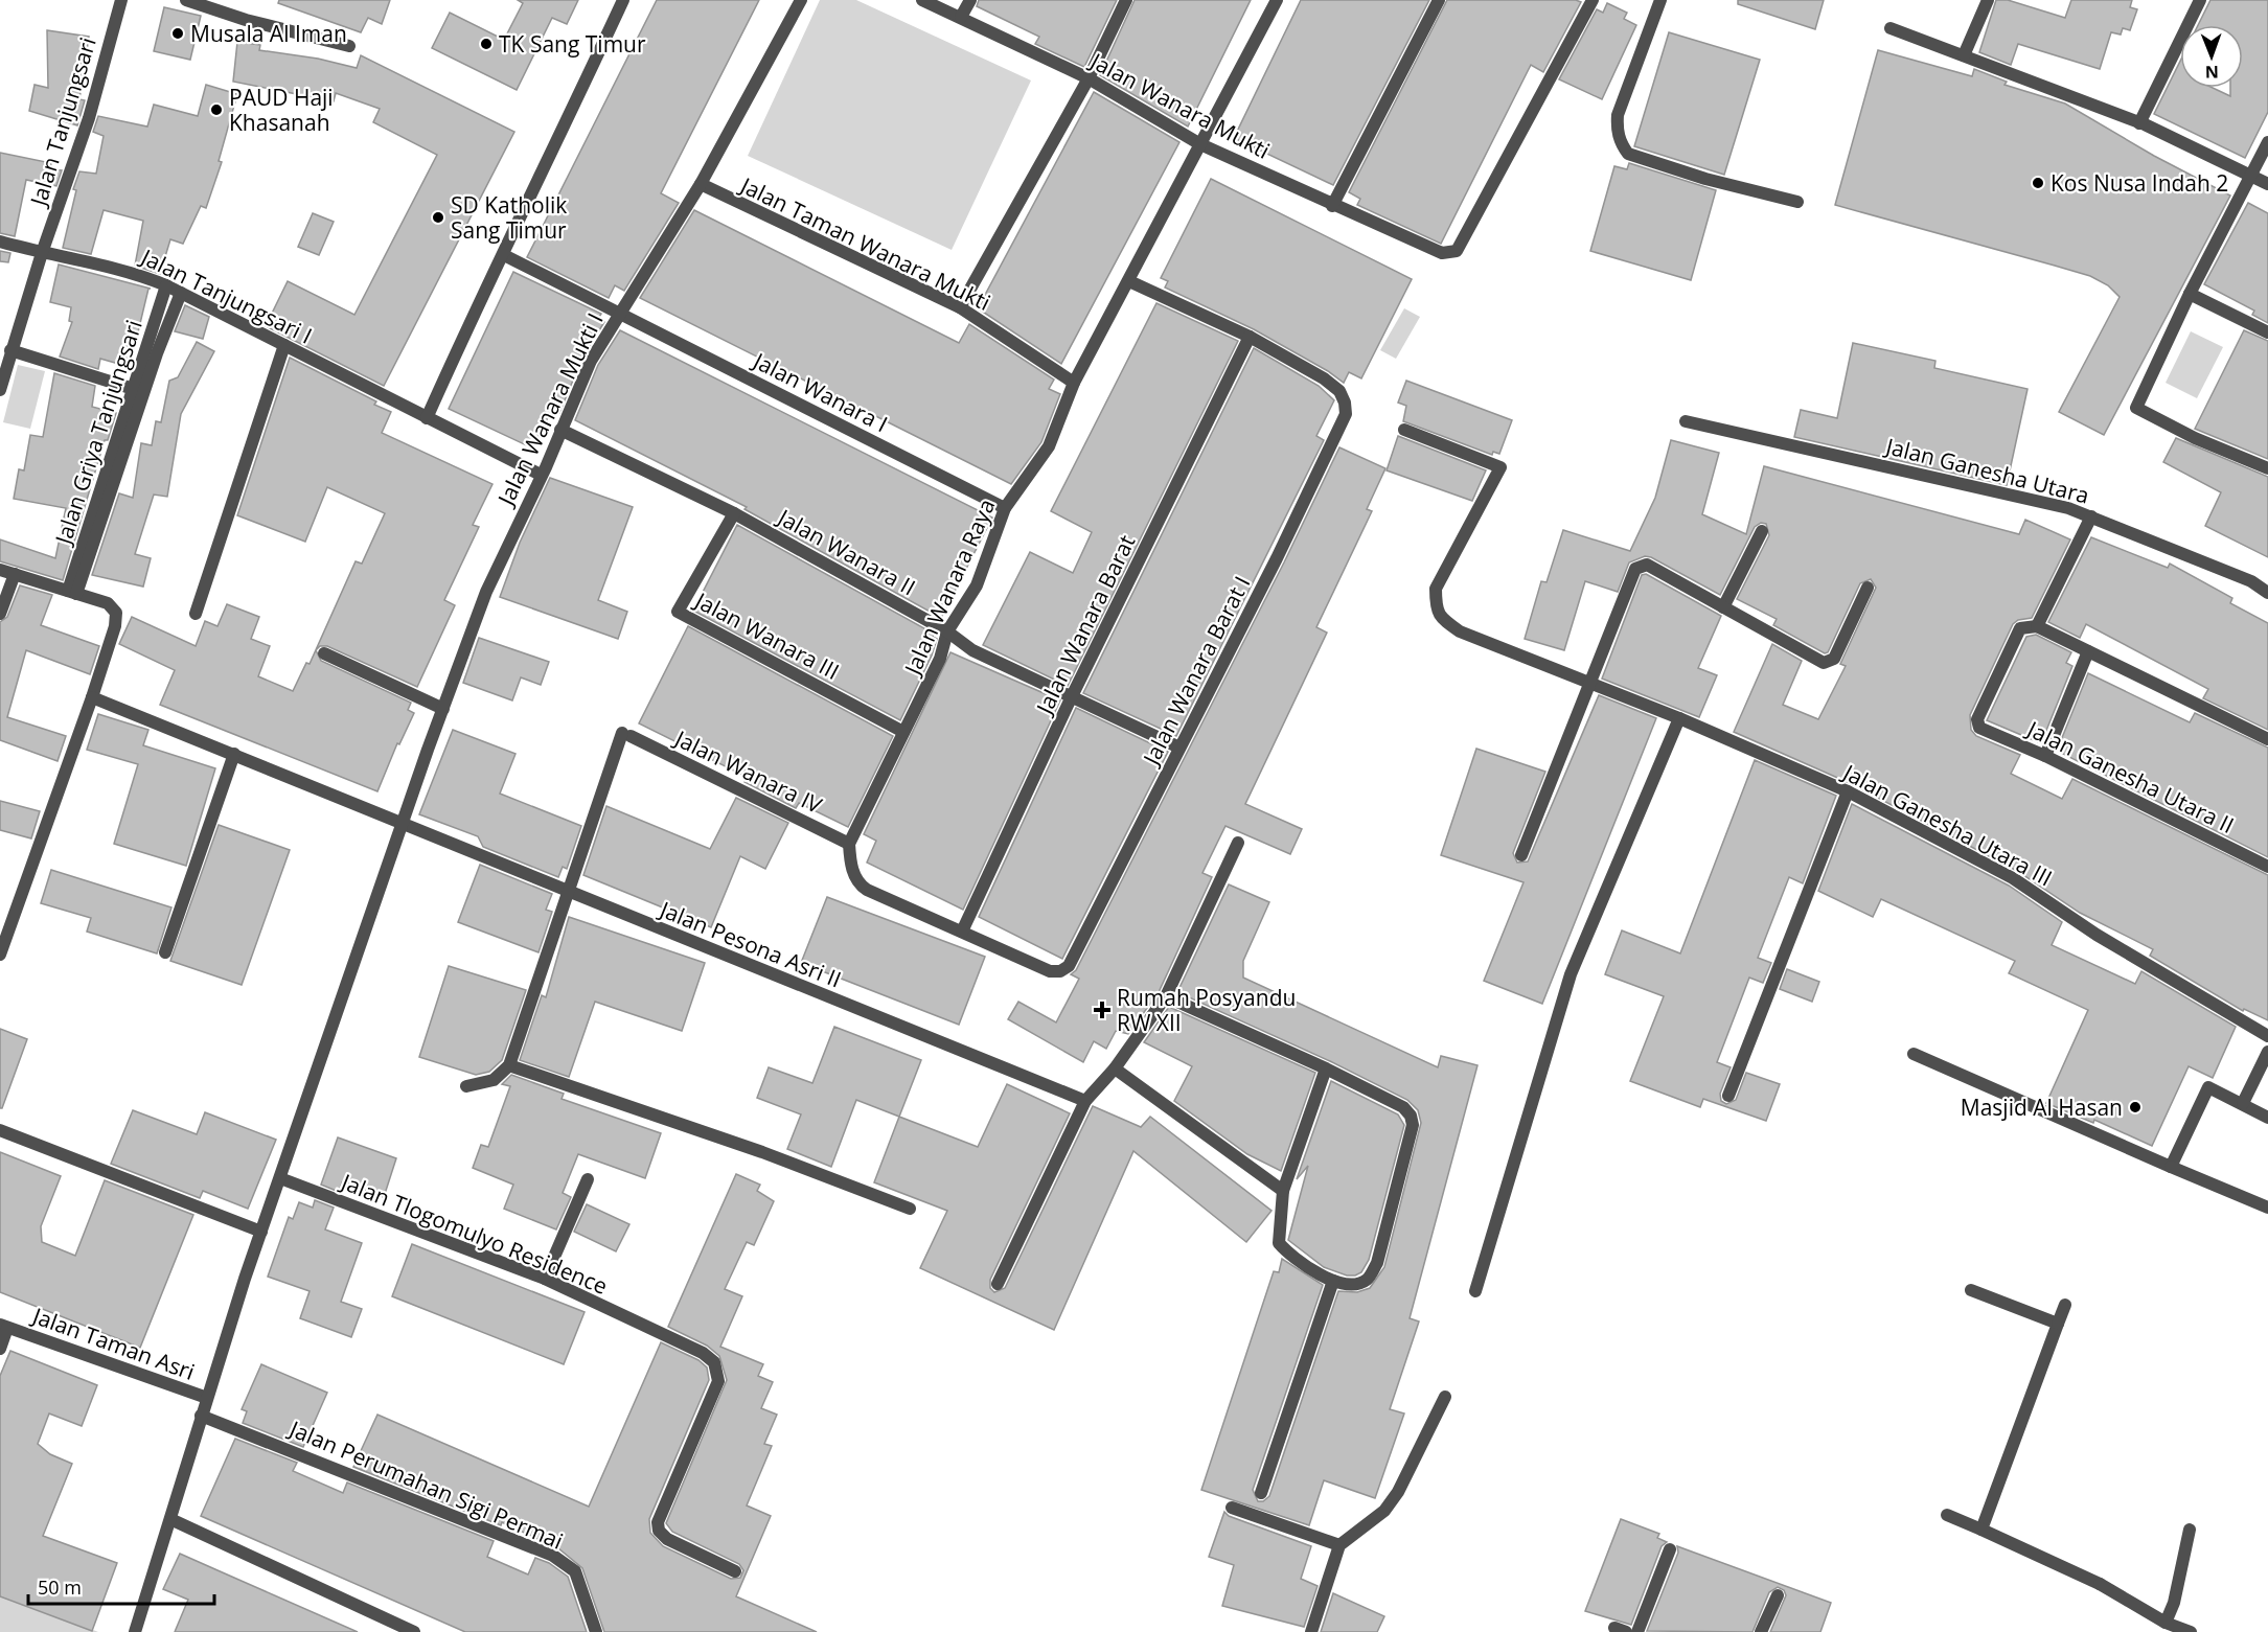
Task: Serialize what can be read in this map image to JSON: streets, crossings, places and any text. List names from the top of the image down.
{
  "streets": {
    "street": [
      "Jalan Wanara Mukti",
      "Jalan Tanjungsari",
      "Jalan Taman Wanara Mukti",
      "Jalan Tanjungsari I",
      "Jalan Wanara I",
      "Jalan Wanara Mukti I",
      "Jalan Griya Tanjungsari",
      "Jalan Ganesha Utara",
      "Jalan Wanara II",
      "Jalan Wanara Raya",
      "Jalan Wanara Barat",
      "Jalan Wanara III",
      "Jalan Wanara Barat I",
      "Jalan Wanara IV",
      "Jalan Ganesha Utara II",
      "Jalan Ganesha Utara III",
      "Jalan Pesona Asri II",
      "Jalan Tlogomulyo Residence",
      "Jalan Taman Asri",
      "Jalan Perumahan Sigi Permai"
    ]
  },
  "crossings": [
    ["Jalan Wanara Mukti", "Jalan Wanara Raya"],
    ["Jalan Tanjungsari", "Jalan Tanjungsari I"],
    ["Jalan Taman Wanara Mukti", "Jalan Wanara Mukti I"],
    ["Jalan Taman Wanara Mukti", "Jalan Wanara Raya"],
    ["Jalan Tanjungsari I", "Jalan Wanara Mukti I"],
    ["Jalan Tanjungsari I", "Jalan Griya Tanjungsari"],
    ["Jalan Wanara I", "Jalan Wanara Mukti I"],
    ["Jalan Wanara I", "Jalan Wanara Raya"],
    ["Jalan Wanara Mukti I", "Jalan Wanara II"],
    ["Jalan Wanara Mukti I", "Jalan Pesona Asri II"],
    ["Jalan Wanara Mukti I", "Jalan Tlogomulyo Residence"],
    ["Jalan Wanara Mukti I", "Jalan Taman Asri"],
    ["Jalan Wanara Mukti I", "Jalan Perumahan Sigi Permai"],
    ["Jalan Wanara II", "Jalan Wanara Raya"],
    ["Jalan Wanara II", "Jalan Wanara Barat"],
    ["Jalan Wanara II", "Jalan Wanara III"],
    ["Jalan Wanara II", "Jalan Wanara Barat I"],
    ["Jalan Wanara Raya", "Jalan Wanara III"],
    ["Jalan Wanara Raya", "Jalan Wanara IV"],
    ["Jalan Wanara Barat", "Jalan Wanara Barat I"],
    ["Jalan Wanara IV", "Jalan Pesona Asri II"]
  ],
  "places": {
    "other": [
      "Musala Al Iman",
      "TK Sang Timur",
      "PAUD Haji Khasanah",
      "Kos Nusa Indah 2",
      "SD Katholik Sang Timur",
      "Masjid Al Hasan"
    ],
    "health": ["Rumah Posyandu RW XII"]
  },
  "scale_bar": "50 m",
  "north": "bottom"
}
